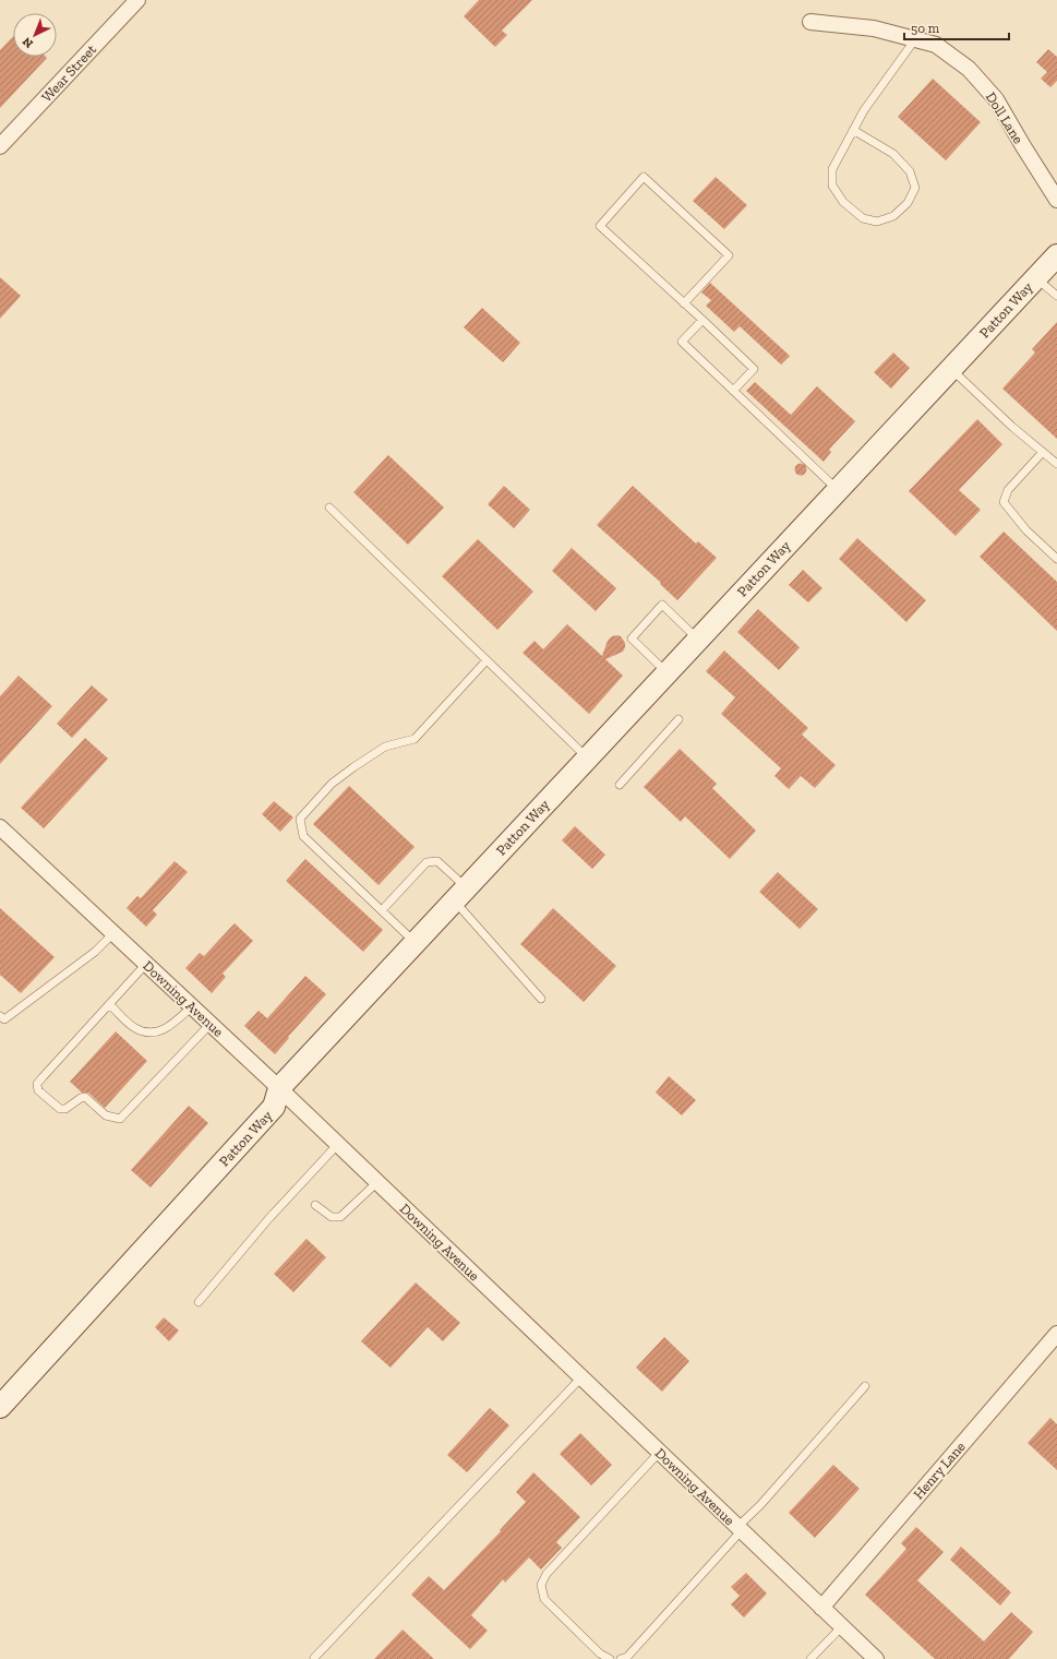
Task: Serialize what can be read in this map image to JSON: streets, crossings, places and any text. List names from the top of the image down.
{
  "streets": {
    "street": [
      "Wear Street",
      "Doll Lane",
      "Patton Way",
      "Downing Avenue",
      "Henry Lane"
    ]
  },
  "crossings": [
    ["Patton Way", "Downing Avenue"],
    ["Downing Avenue", "Henry Lane"]
  ],
  "scale_bar": "50 m",
  "north": "bottom left"
}
